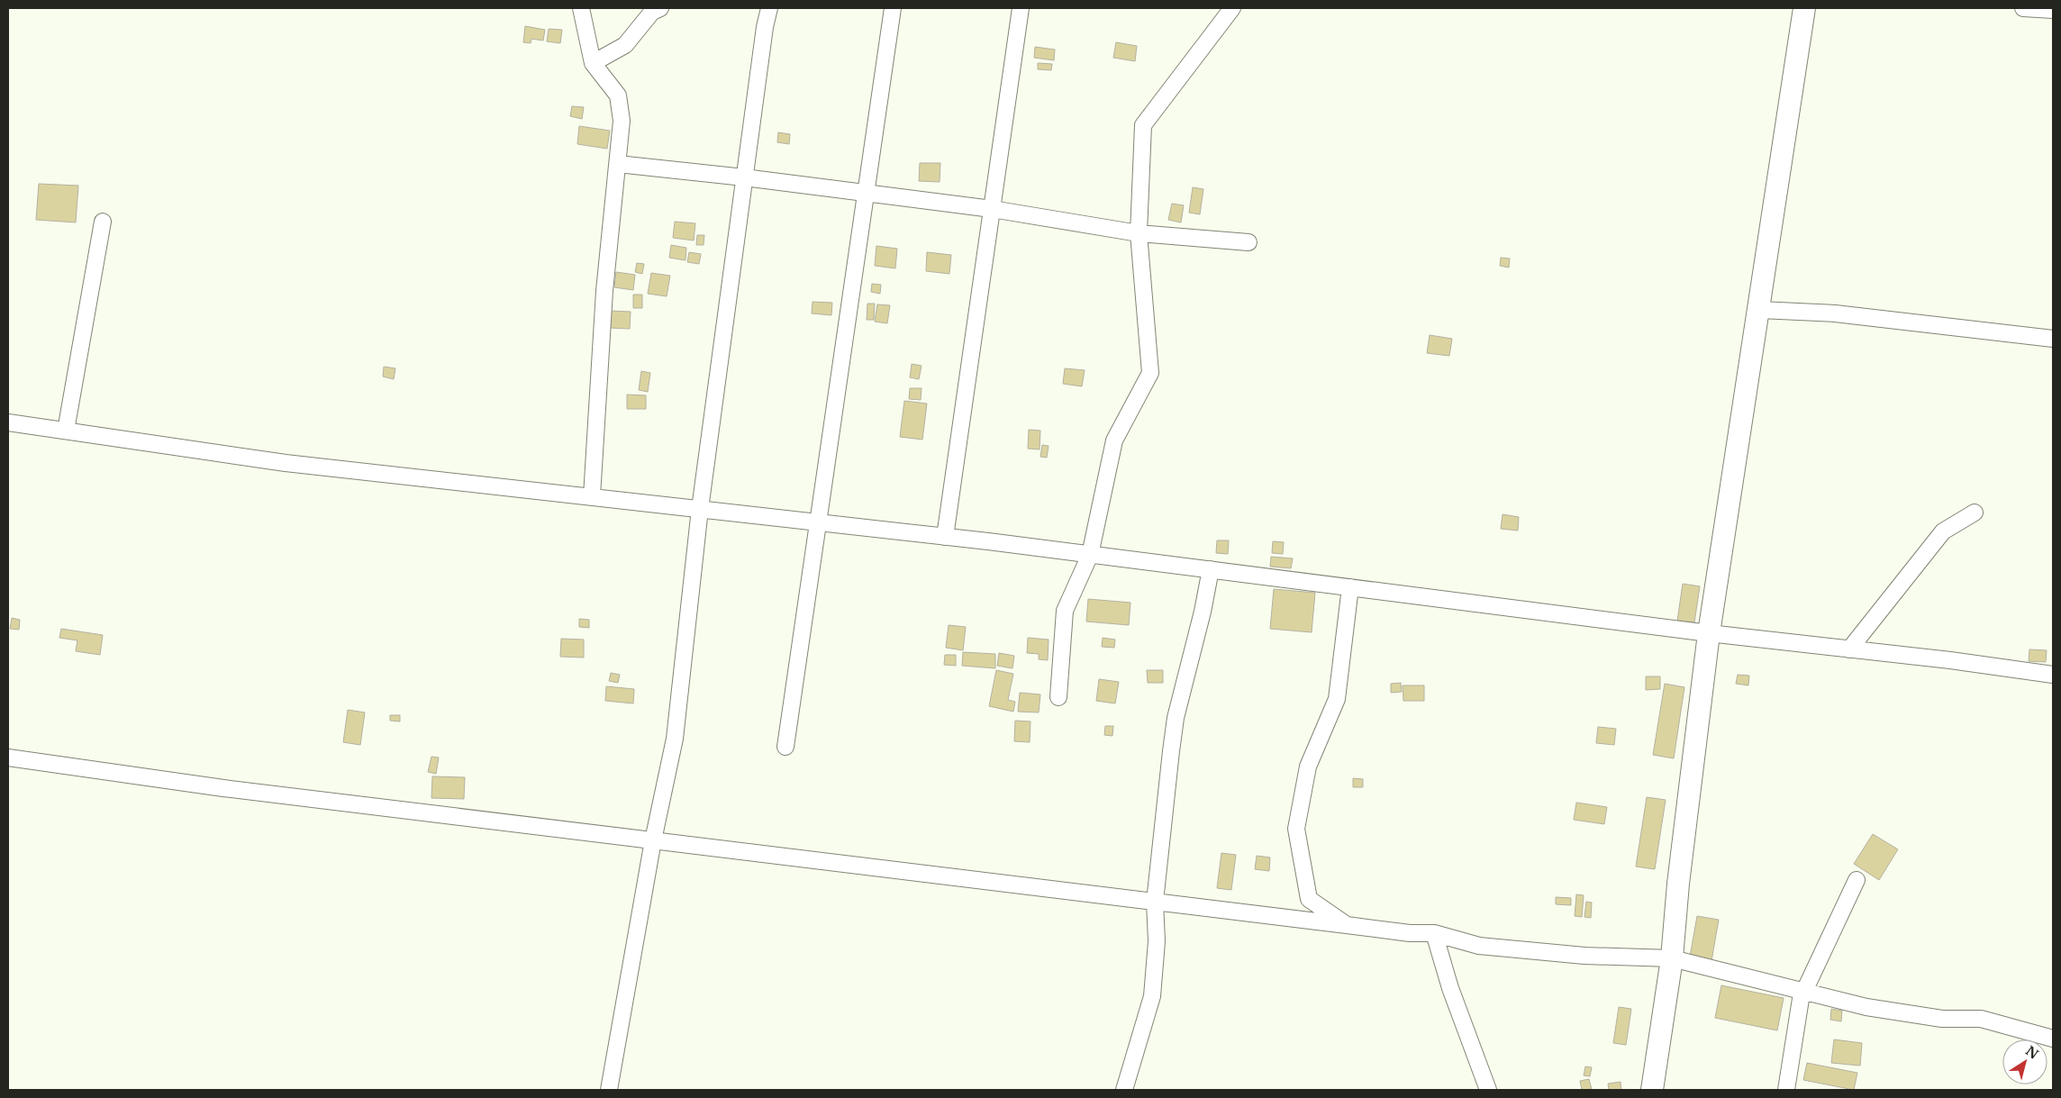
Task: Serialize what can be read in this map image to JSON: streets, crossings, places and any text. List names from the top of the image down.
{
  "north": "top right"
}
